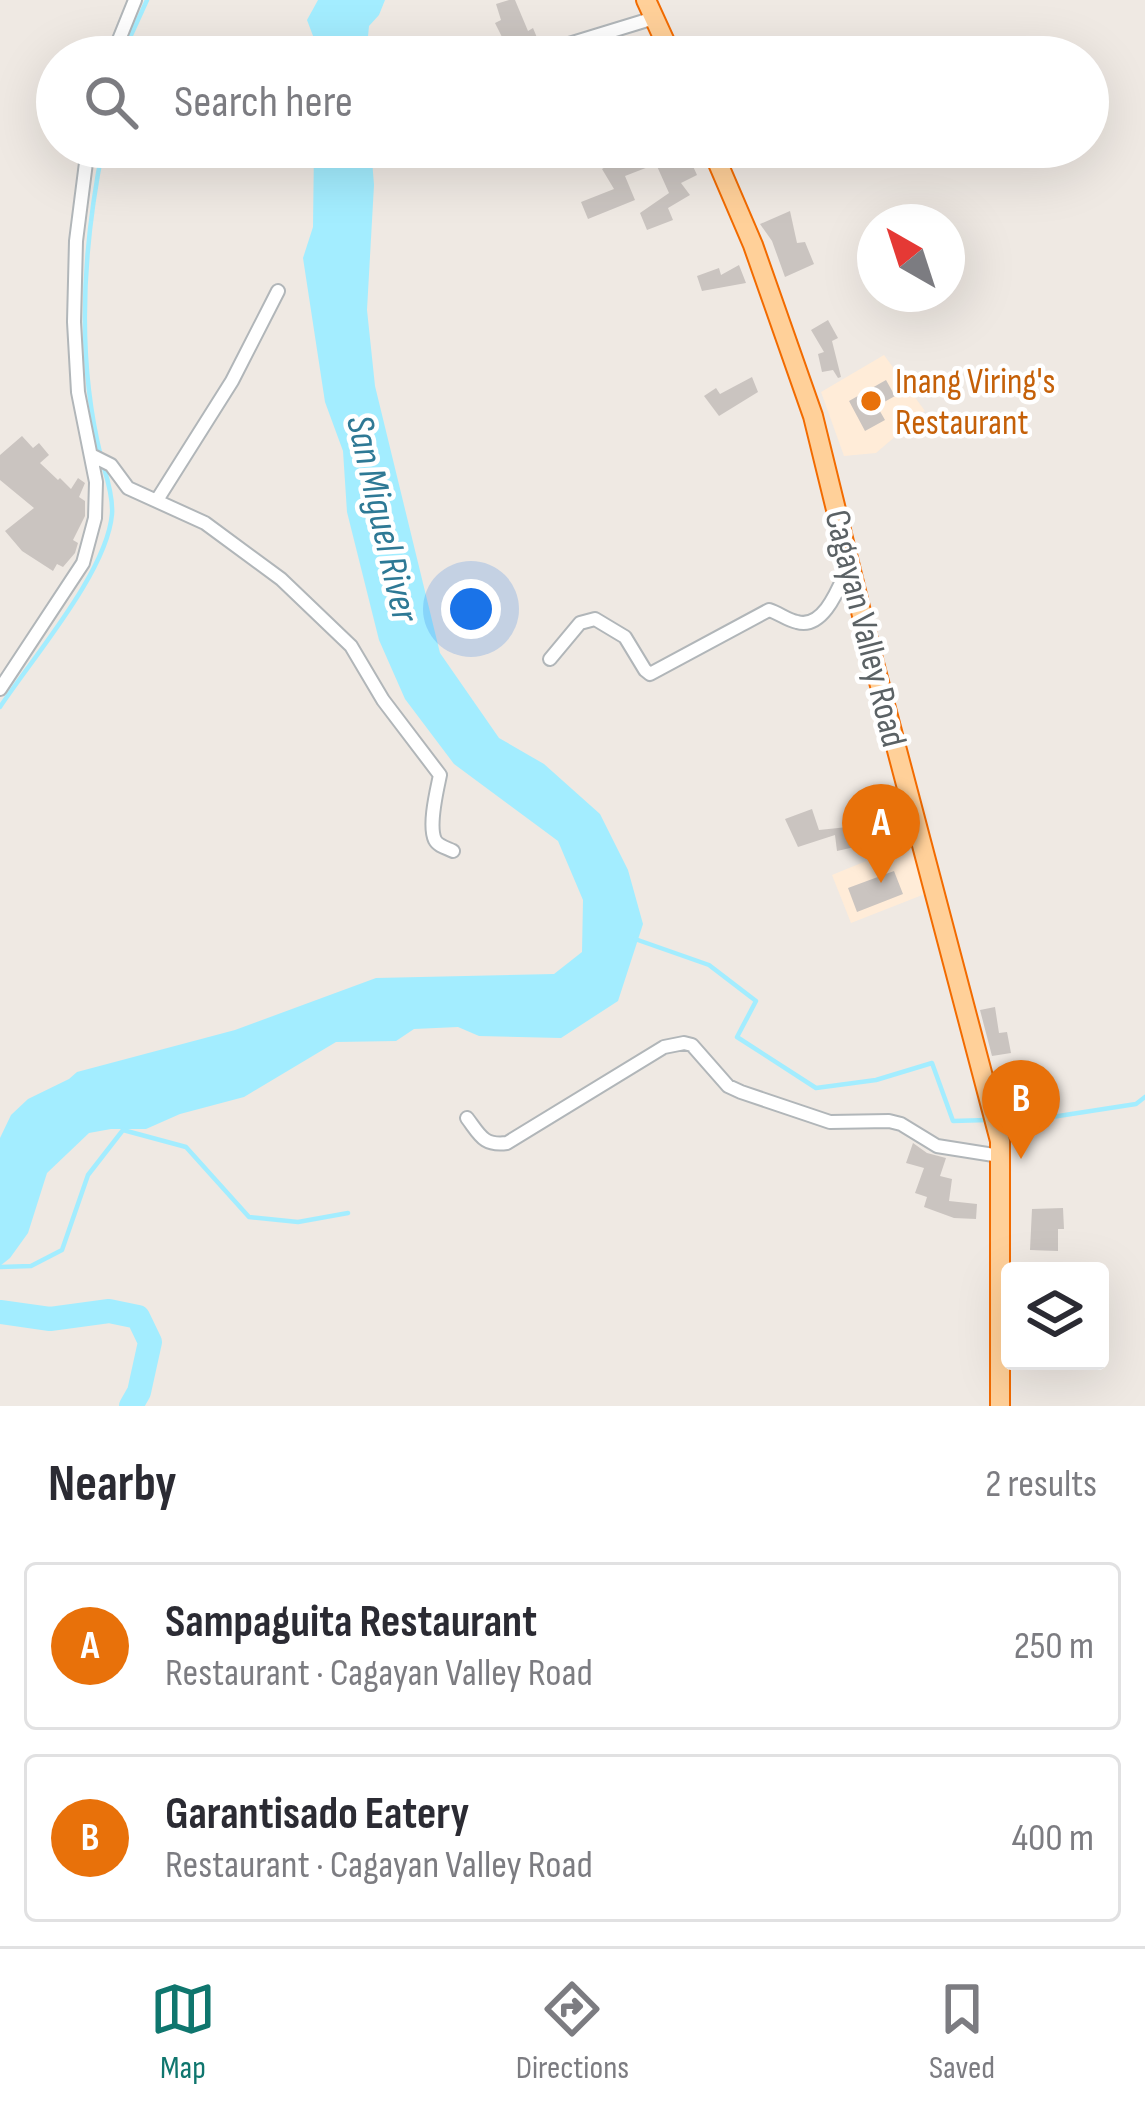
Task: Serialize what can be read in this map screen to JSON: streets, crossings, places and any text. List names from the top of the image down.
{
  "streets": {
    "highway": ["Cagayan Valley Road"]
  },
  "water": ["San Miguel River"],
  "places": ["Inang Viring's Restaurant"],
  "north": "top left",
  "page": {
    "search": "Search here",
    "pins": ["A", "B"],
    "heading": ["Nearby", "2 results"],
    "list": [
      {
        "mark": "A",
        "name": "Sampaguita Restaurant",
        "note": "Restaurant · Cagayan Valley Road",
        "value": "250 m"
      },
      {
        "mark": "B",
        "name": "Garantisado Eatery",
        "note": "Restaurant · Cagayan Valley Road",
        "value": "400 m"
      }
    ],
    "nav": ["Map", "Directions", "Saved"]
  }
}
